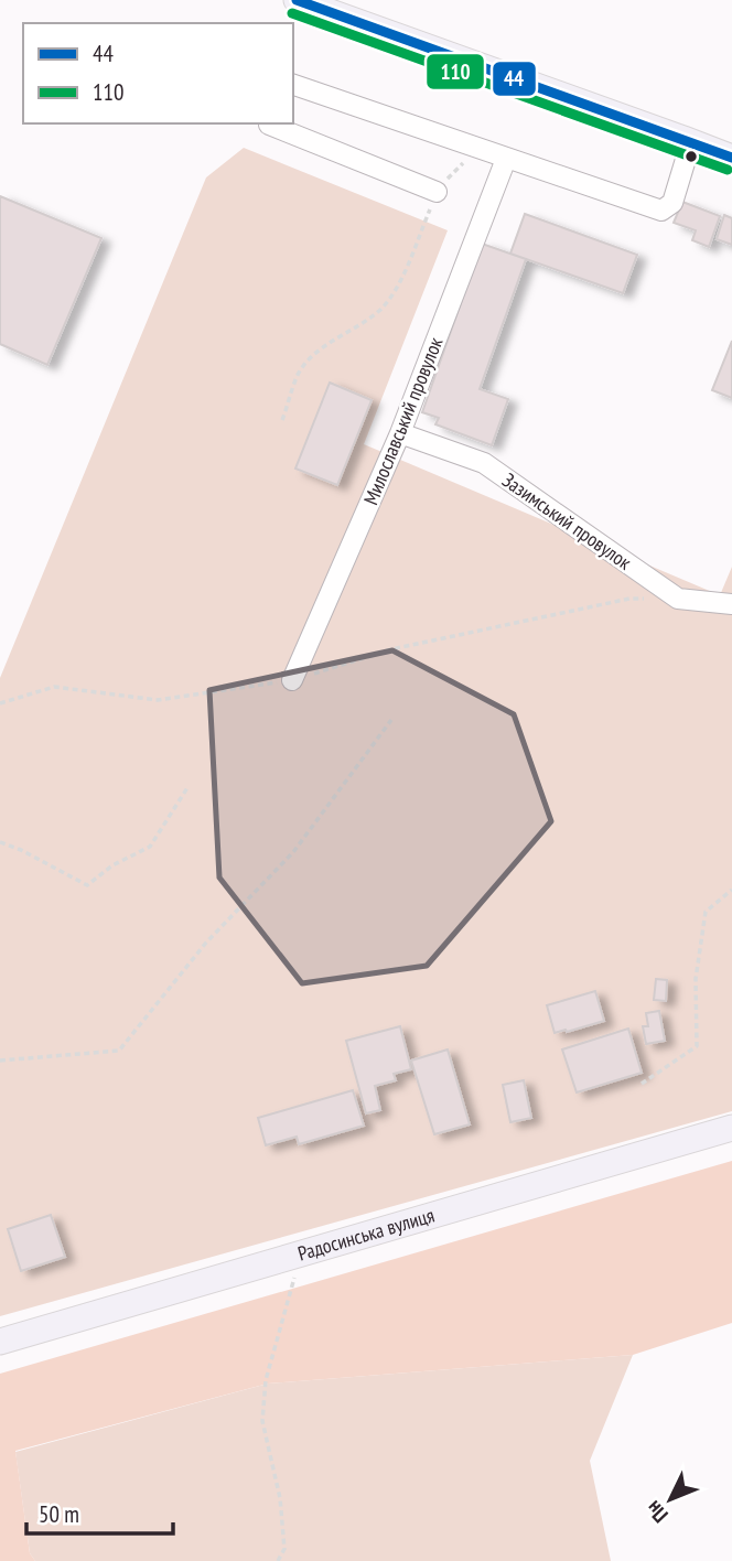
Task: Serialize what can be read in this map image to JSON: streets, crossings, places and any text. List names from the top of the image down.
{
  "streets": {
    "main road": ["Радосинська вулиця"],
    "street": ["Милославський провулок", "Зазимський провулок"]
  },
  "crossings": [
    ["Милославський провулок", "Зазимський провулок"]
  ],
  "lines": ["transit line 44", "transit line 110"],
  "legend": ["44", "110"],
  "scale_bar": "50 m",
  "north": "bottom left"
}
